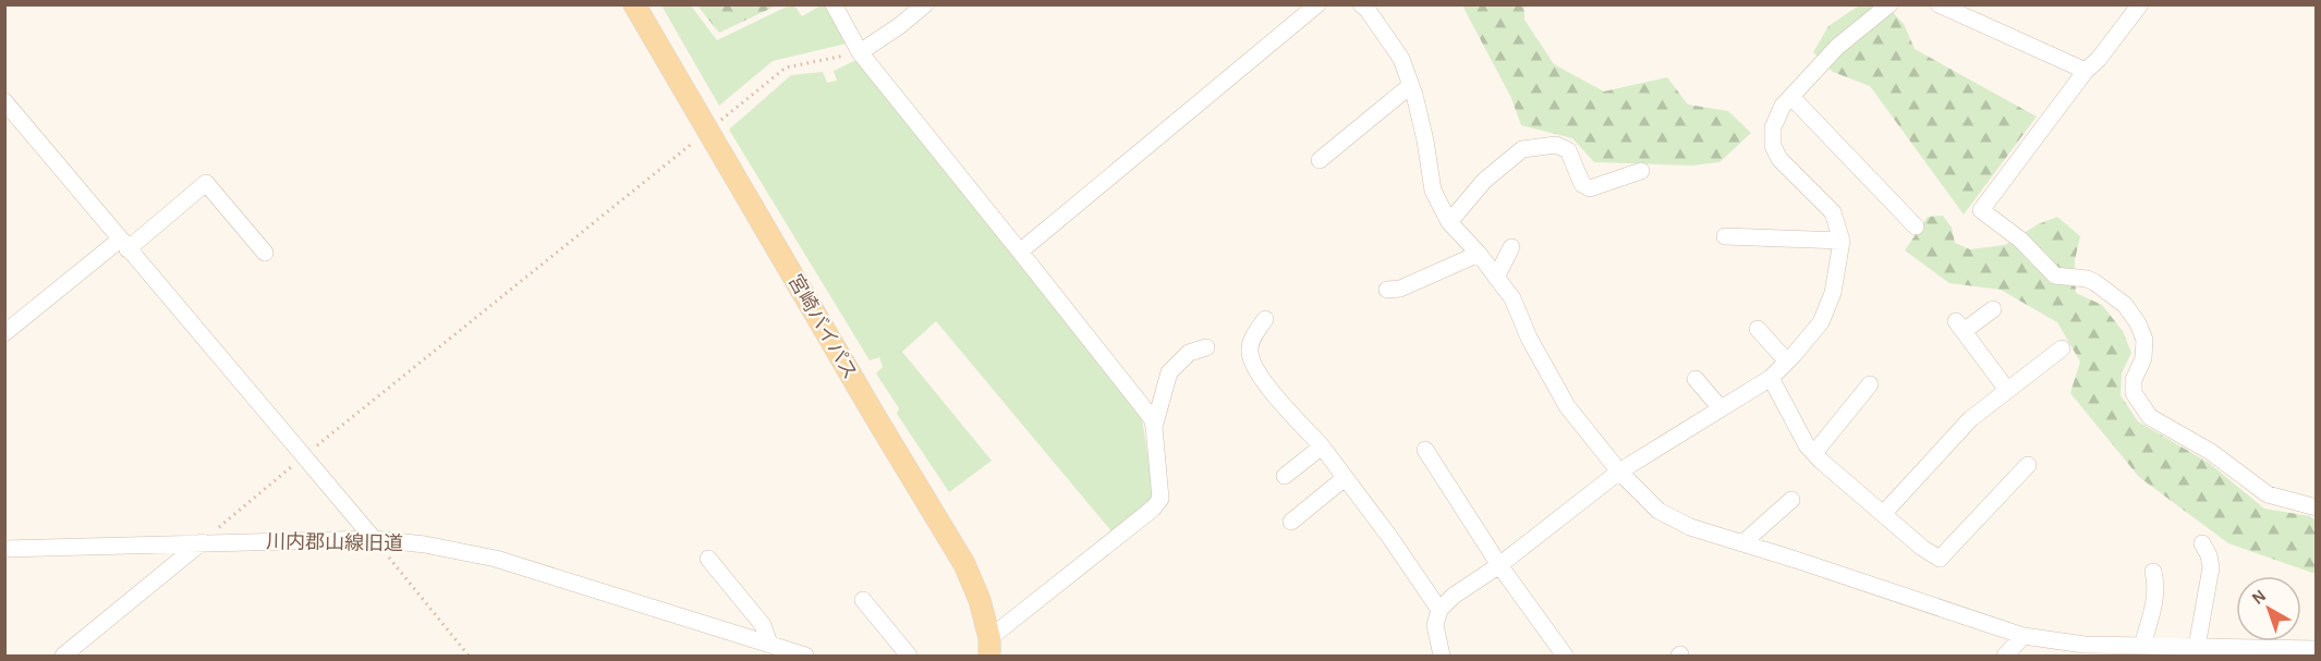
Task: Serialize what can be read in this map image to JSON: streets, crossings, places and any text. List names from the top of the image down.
{
  "streets": {
    "main road": ["宮崎バイパス"],
    "street": ["川内郡山線旧道"]
  },
  "north": "top left"
}
